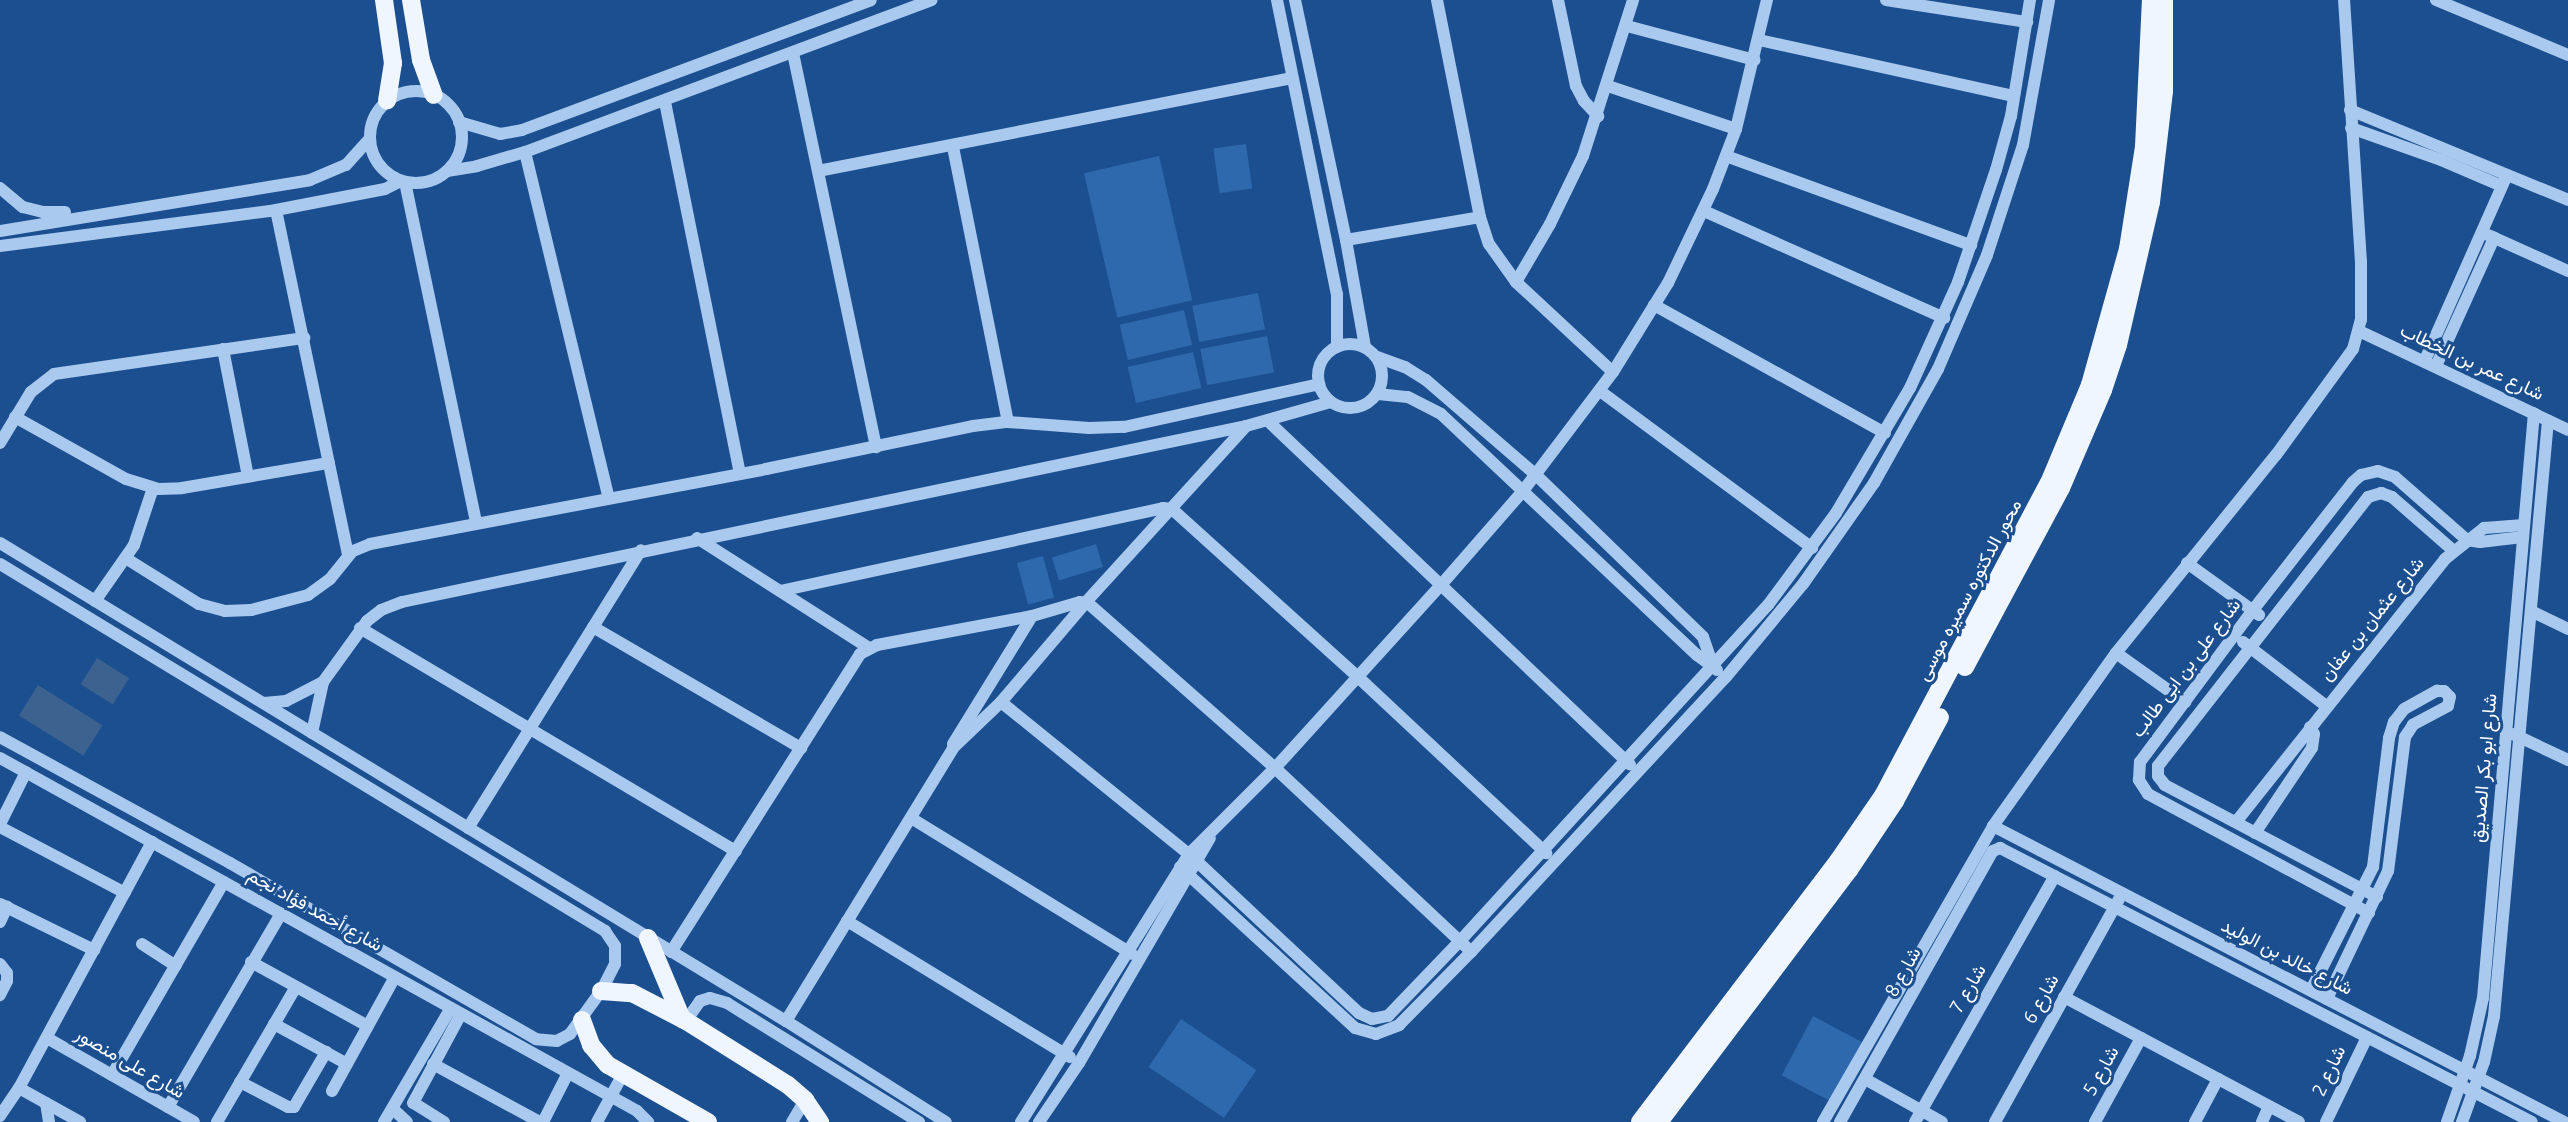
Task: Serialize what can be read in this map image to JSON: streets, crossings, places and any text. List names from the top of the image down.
{
  "streets": {
    "main road": ["محور الدكتوره سميره موسى"],
    "street": [
      "شارع عمر بن الخطاب",
      "شارع عثمان بن عفان",
      "شارع على بن ابى طالب",
      "شارع ابو بكر الصديق",
      "شارع أحمد فؤاد نجم",
      "شارع خالد بن الوليد",
      "شارع 8",
      "شارع 7",
      "شارع 6",
      "شارع على منصور",
      "شارع 5",
      "شارع 2"
    ]
  },
  "crossings": [
    ["شارع عمر بن الخطاب", "شارع ابو بكر الصديق"],
    ["شارع عثمان بن عفان", "شارع على بن ابى طالب"],
    ["شارع عثمان بن عفان", "شارع ابو بكر الصديق"],
    ["شارع ابو بكر الصديق", "شارع خالد بن الوليد"],
    ["شارع خالد بن الوليد", "شارع 8"],
    ["شارع خالد بن الوليد", "شارع 7"],
    ["شارع خالد بن الوليد", "شارع 6"],
    ["شارع خالد بن الوليد", "شارع 2"]
  ]
}
